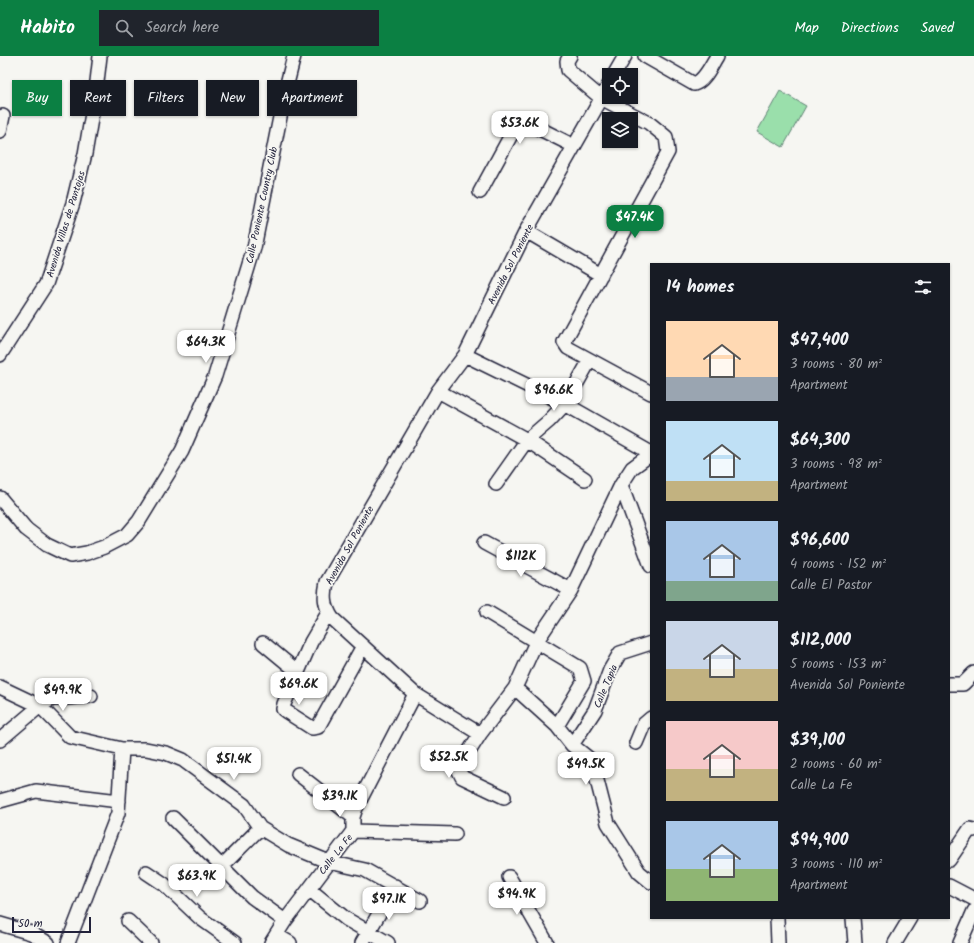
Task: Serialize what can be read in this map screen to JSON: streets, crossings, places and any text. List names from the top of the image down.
{
  "streets": {
    "street": [
      "Calle Poniente Country Club",
      "Avenida Villas de Pantojas",
      "Avenida Sol Poniente",
      "Calle Tapia",
      "Calle La Fe"
    ]
  },
  "scale_bar": "50 m",
  "page": {
    "header": "Habito",
    "search": "Search here",
    "nav": ["Map", "Directions", "Saved"],
    "chip": [
      "Buy",
      "Rent",
      "Filters",
      "New",
      "Apartment"
    ],
    "price": [
      "$53.6K",
      "$47.4K",
      "$64.3K",
      "$96.6K",
      "$112K",
      "$69.6K",
      "$49.9K",
      "$52.5K",
      "$51.4K",
      "$49.5K",
      "$39.1K",
      "$63.9K",
      "$94.9K",
      "$97.1K"
    ],
    "heading": "14 homes",
    "list": [
      {
        "name": "$47,400",
        "note": "3 rooms · 80 m² · Apartment"
      },
      {
        "name": "$64,300",
        "note": "3 rooms · 98 m² · Apartment"
      },
      {
        "name": "$96,600",
        "note": "4 rooms · 152 m² · Calle El Pastor"
      },
      {
        "name": "$112,000",
        "note": "5 rooms · 153 m² · Avenida Sol Poniente"
      },
      {
        "name": "$39,100",
        "note": "2 rooms · 60 m² · Calle La Fe"
      },
      {
        "name": "$94,900",
        "note": "3 rooms · 110 m² · Apartment"
      }
    ],
    "scale": "50 m"
  }
}
